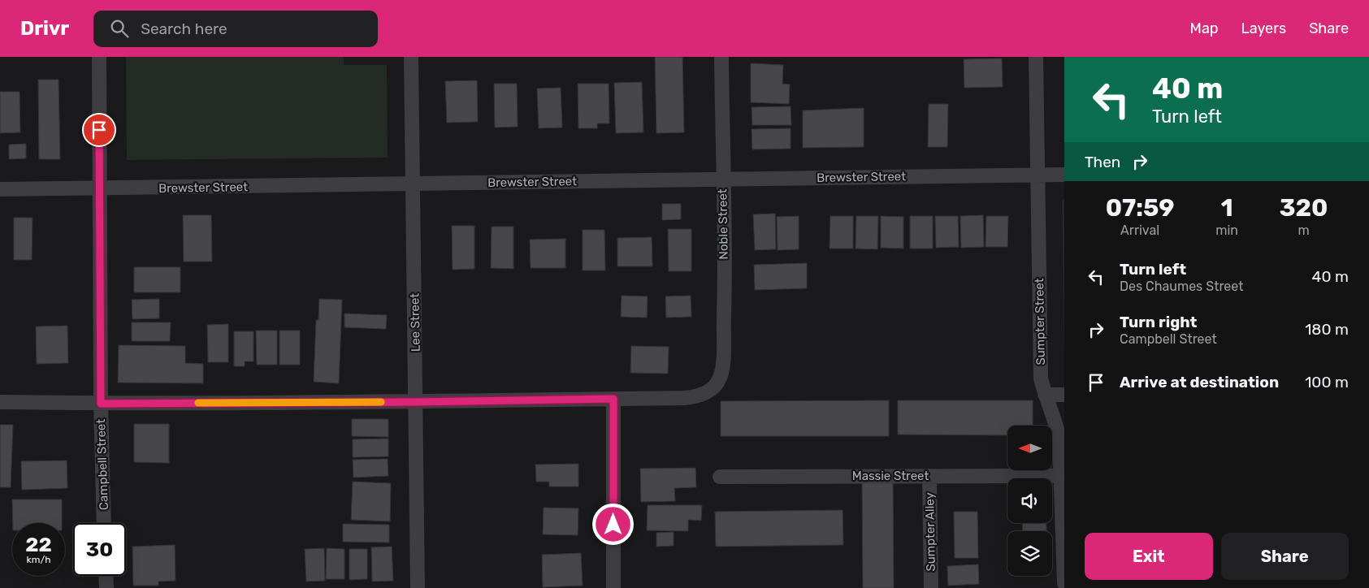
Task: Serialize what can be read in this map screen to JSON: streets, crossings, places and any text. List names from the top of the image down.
{
  "streets": {
    "street": [
      "Brewster Street",
      "Noble Street",
      "Sumpter Street",
      "Lee Street",
      "Campbell Street",
      "Massie Street",
      "Sumpter Alley"
    ]
  },
  "crossings": [
    ["Brewster Street", "Noble Street"],
    ["Brewster Street", "Sumpter Street"],
    ["Brewster Street", "Lee Street"],
    ["Brewster Street", "Campbell Street"],
    ["Sumpter Street", "Massie Street"],
    ["Massie Street", "Sumpter Alley"]
  ],
  "north": "left",
  "page": {
    "header": "Drivr",
    "search": "Search here",
    "nav": ["Map", "Layers", "Share"],
    "turn": ["40 m", "Turn left"],
    "then": "Then",
    "eta": [
      "07:59",
      "Arrival",
      "1",
      "min",
      "320",
      "m"
    ],
    "list": [
      {
        "name": "Turn left",
        "note": "Des Chaumes Street",
        "value": "40 m"
      },
      {
        "name": "Turn right",
        "note": "Campbell Street",
        "value": "180 m"
      },
      {
        "name": "Arrive at destination",
        "value": "100 m"
      }
    ],
    "speed": "22 km/h",
    "limit": "30",
    "buttons": ["Exit", "Share"]
  }
}
